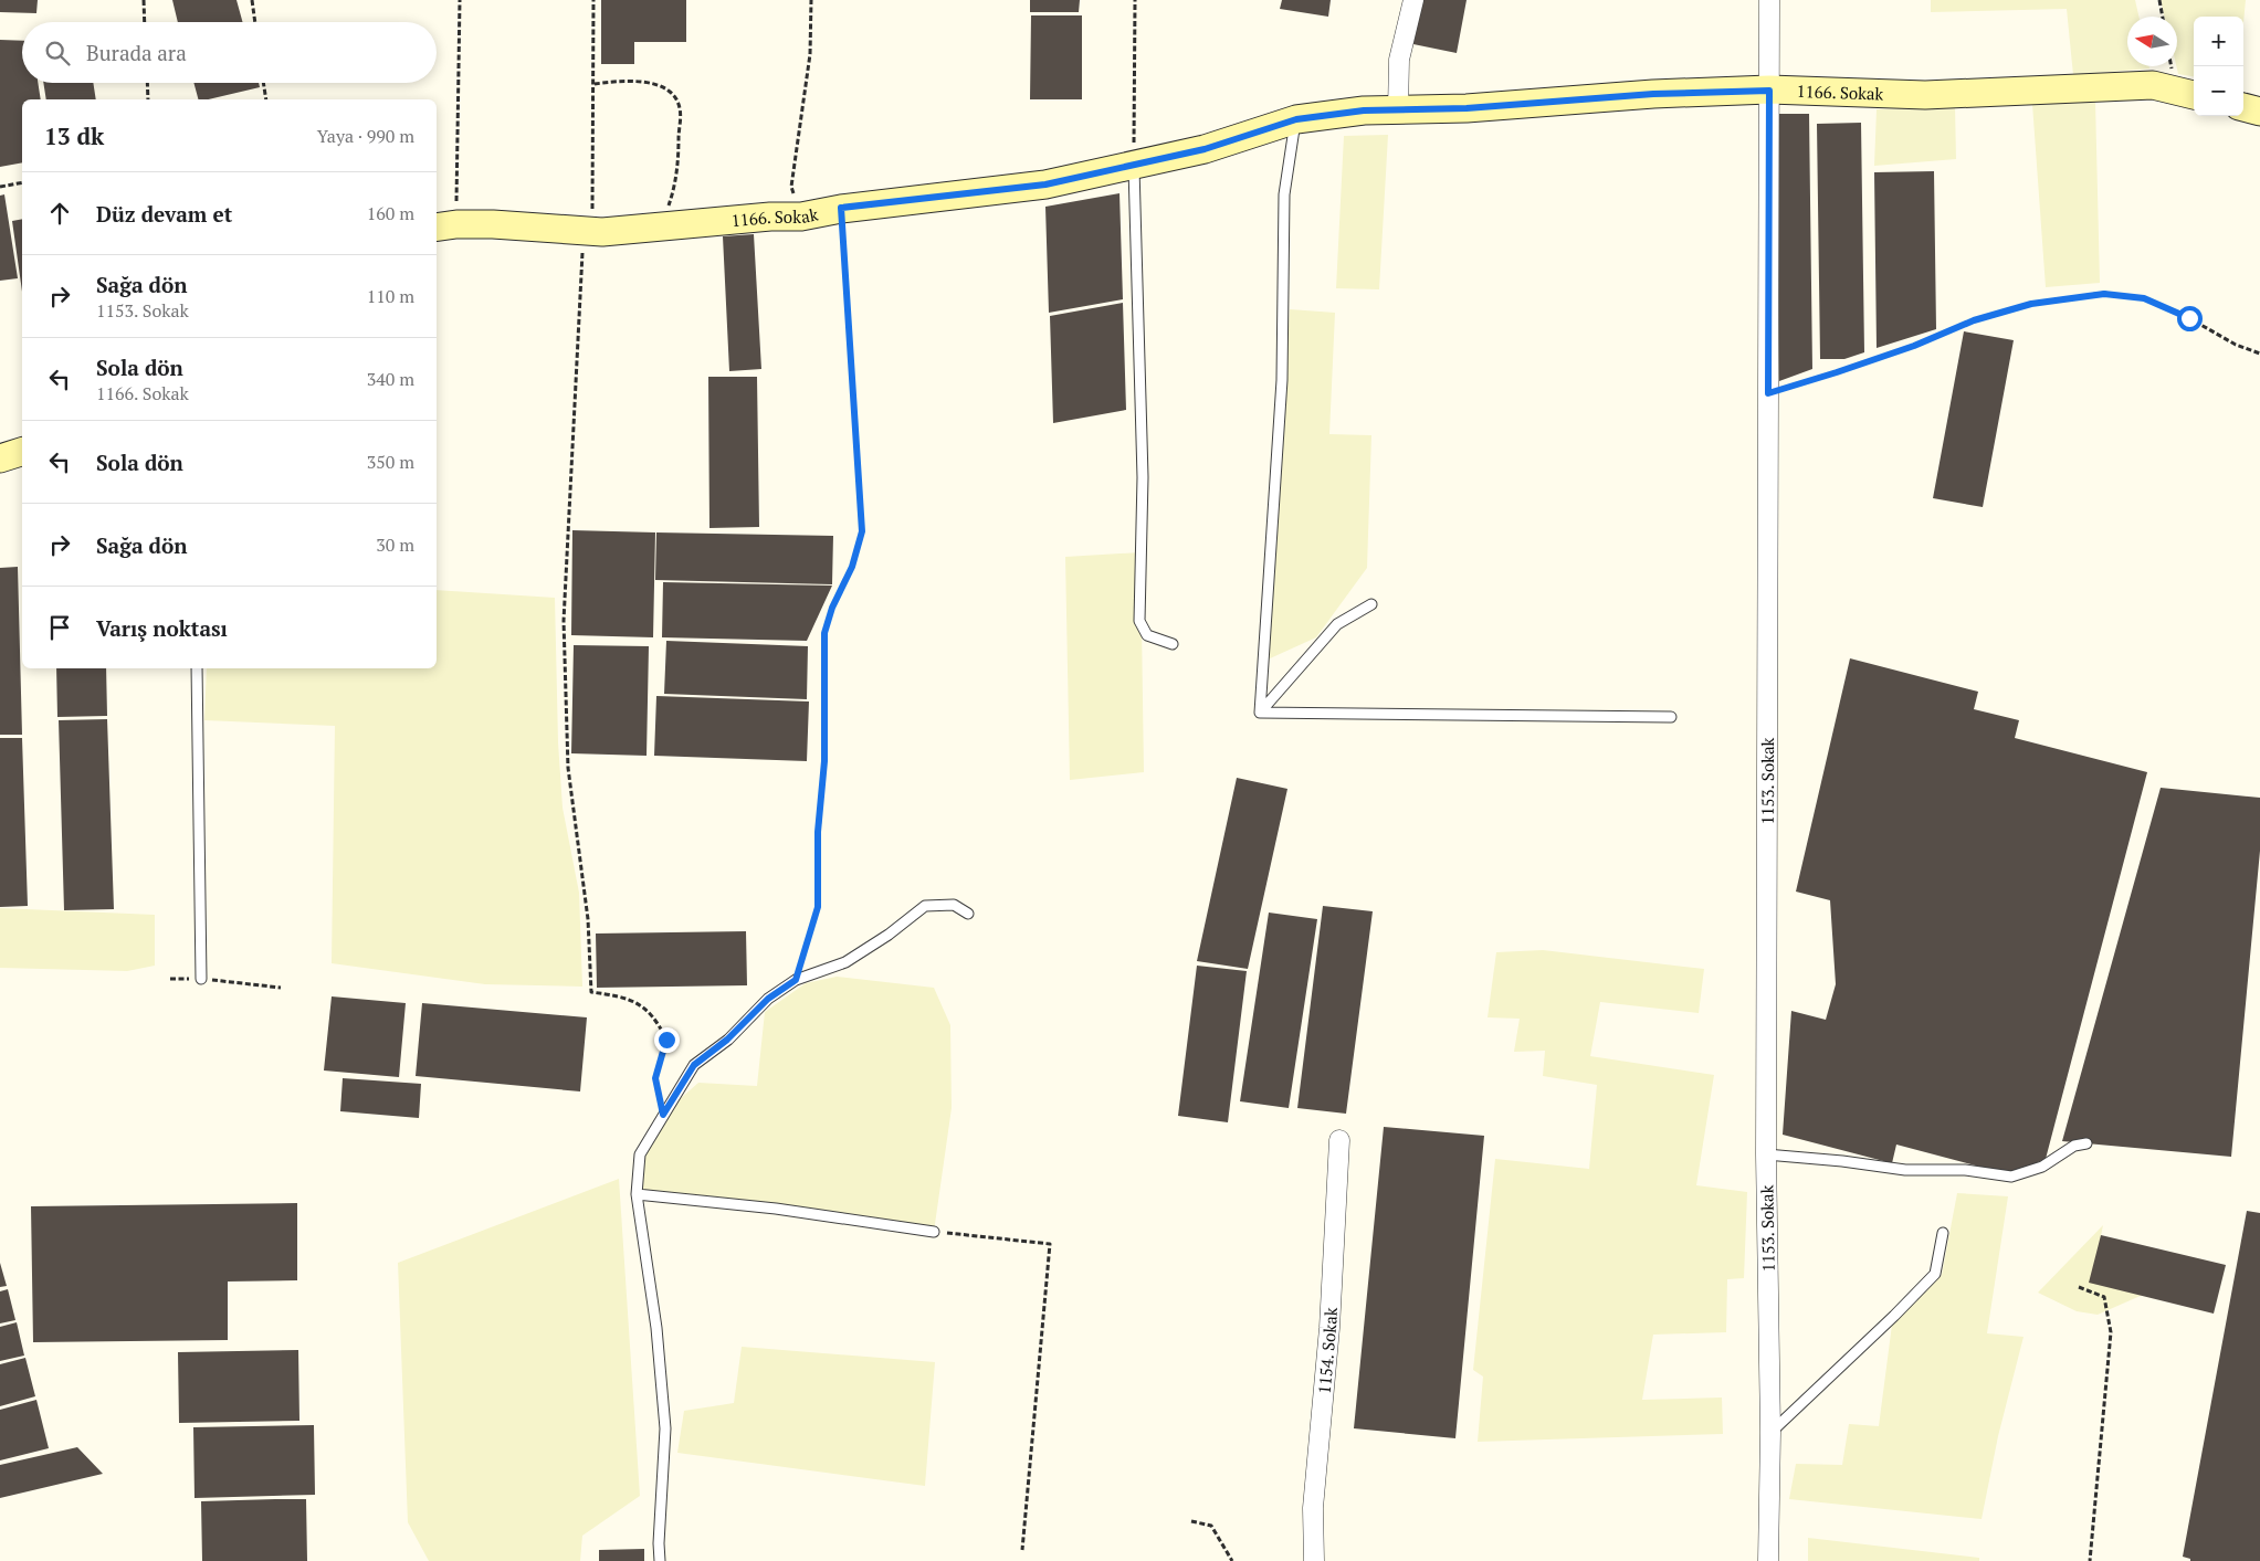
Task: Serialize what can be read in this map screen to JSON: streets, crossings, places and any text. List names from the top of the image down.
{
  "streets": {
    "street": ["1166. Sokak", "1153. Sokak", "1154. Sokak"]
  },
  "crossings": [
    ["1166. Sokak", "1153. Sokak"]
  ],
  "north": "left",
  "page": {
    "map_buttons": ["+", "−"],
    "search": "Burada ara",
    "heading": ["13 dk", "Yaya · 990 m"],
    "list": [
      ["Düz devam et", "160 m"],
      ["Sağa dön", "1153. Sokak", "110 m"],
      ["Sola dön", "1166. Sokak", "340 m"],
      ["Sola dön", "350 m"],
      ["Sağa dön", "30 m"],
      "Varış noktası"
    ]
  }
}
